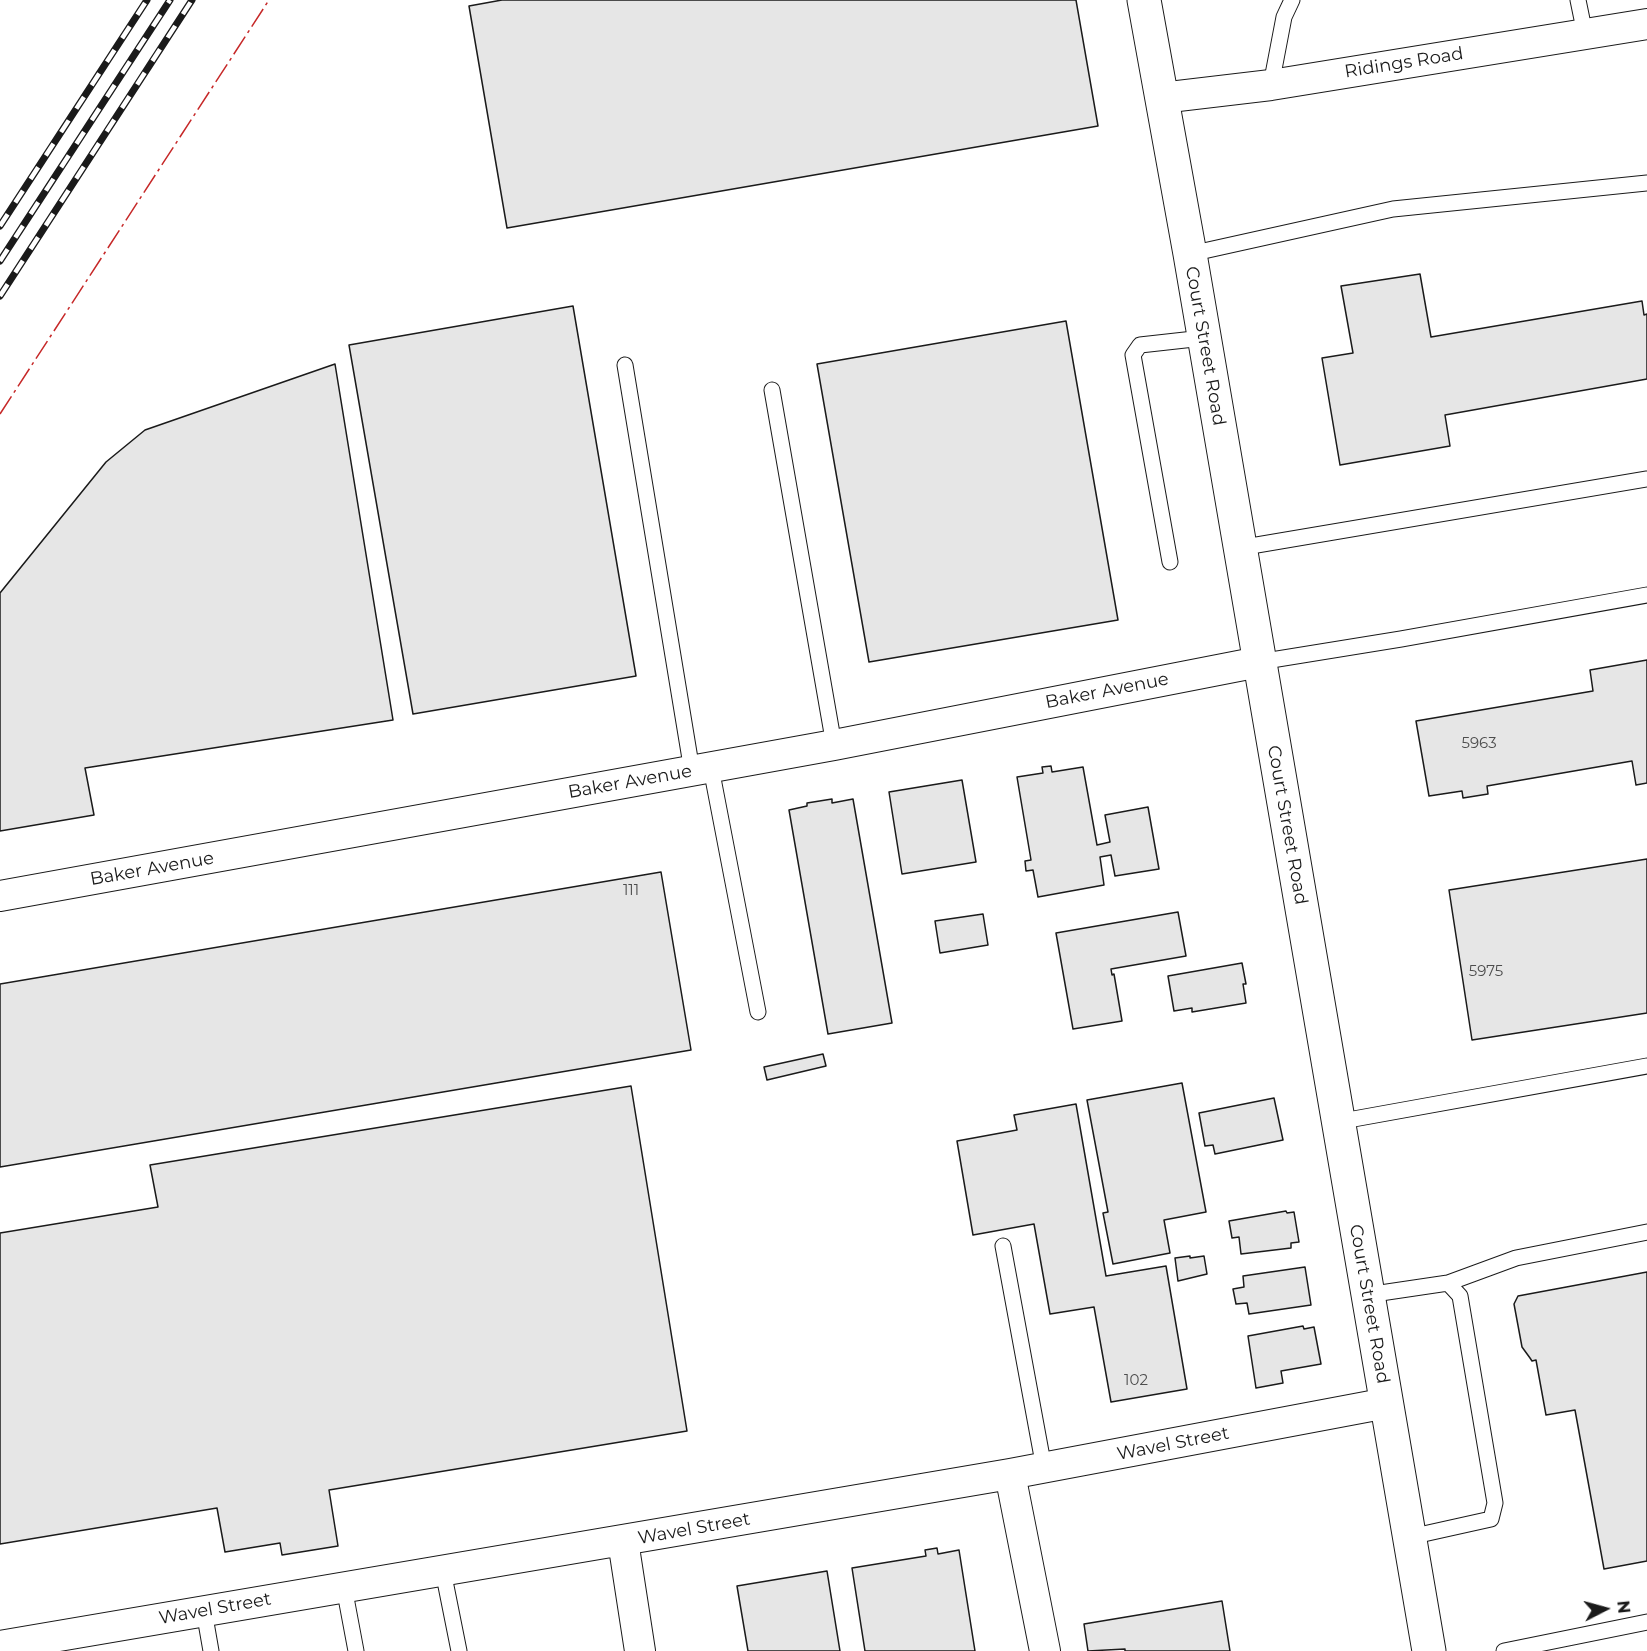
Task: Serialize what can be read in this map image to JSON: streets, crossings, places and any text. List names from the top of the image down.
{
  "streets": {
    "street": [
      "Ridings Road",
      "Court Street Road",
      "Baker Avenue",
      "Wavel Street"
    ]
  },
  "crossings": [
    ["Ridings Road", "Court Street Road"],
    ["Court Street Road", "Baker Avenue"],
    ["Court Street Road", "Wavel Street"]
  ],
  "house_numbers": [
    "5963",
    "111",
    "5975",
    "102"
  ],
  "north": "right"
}
